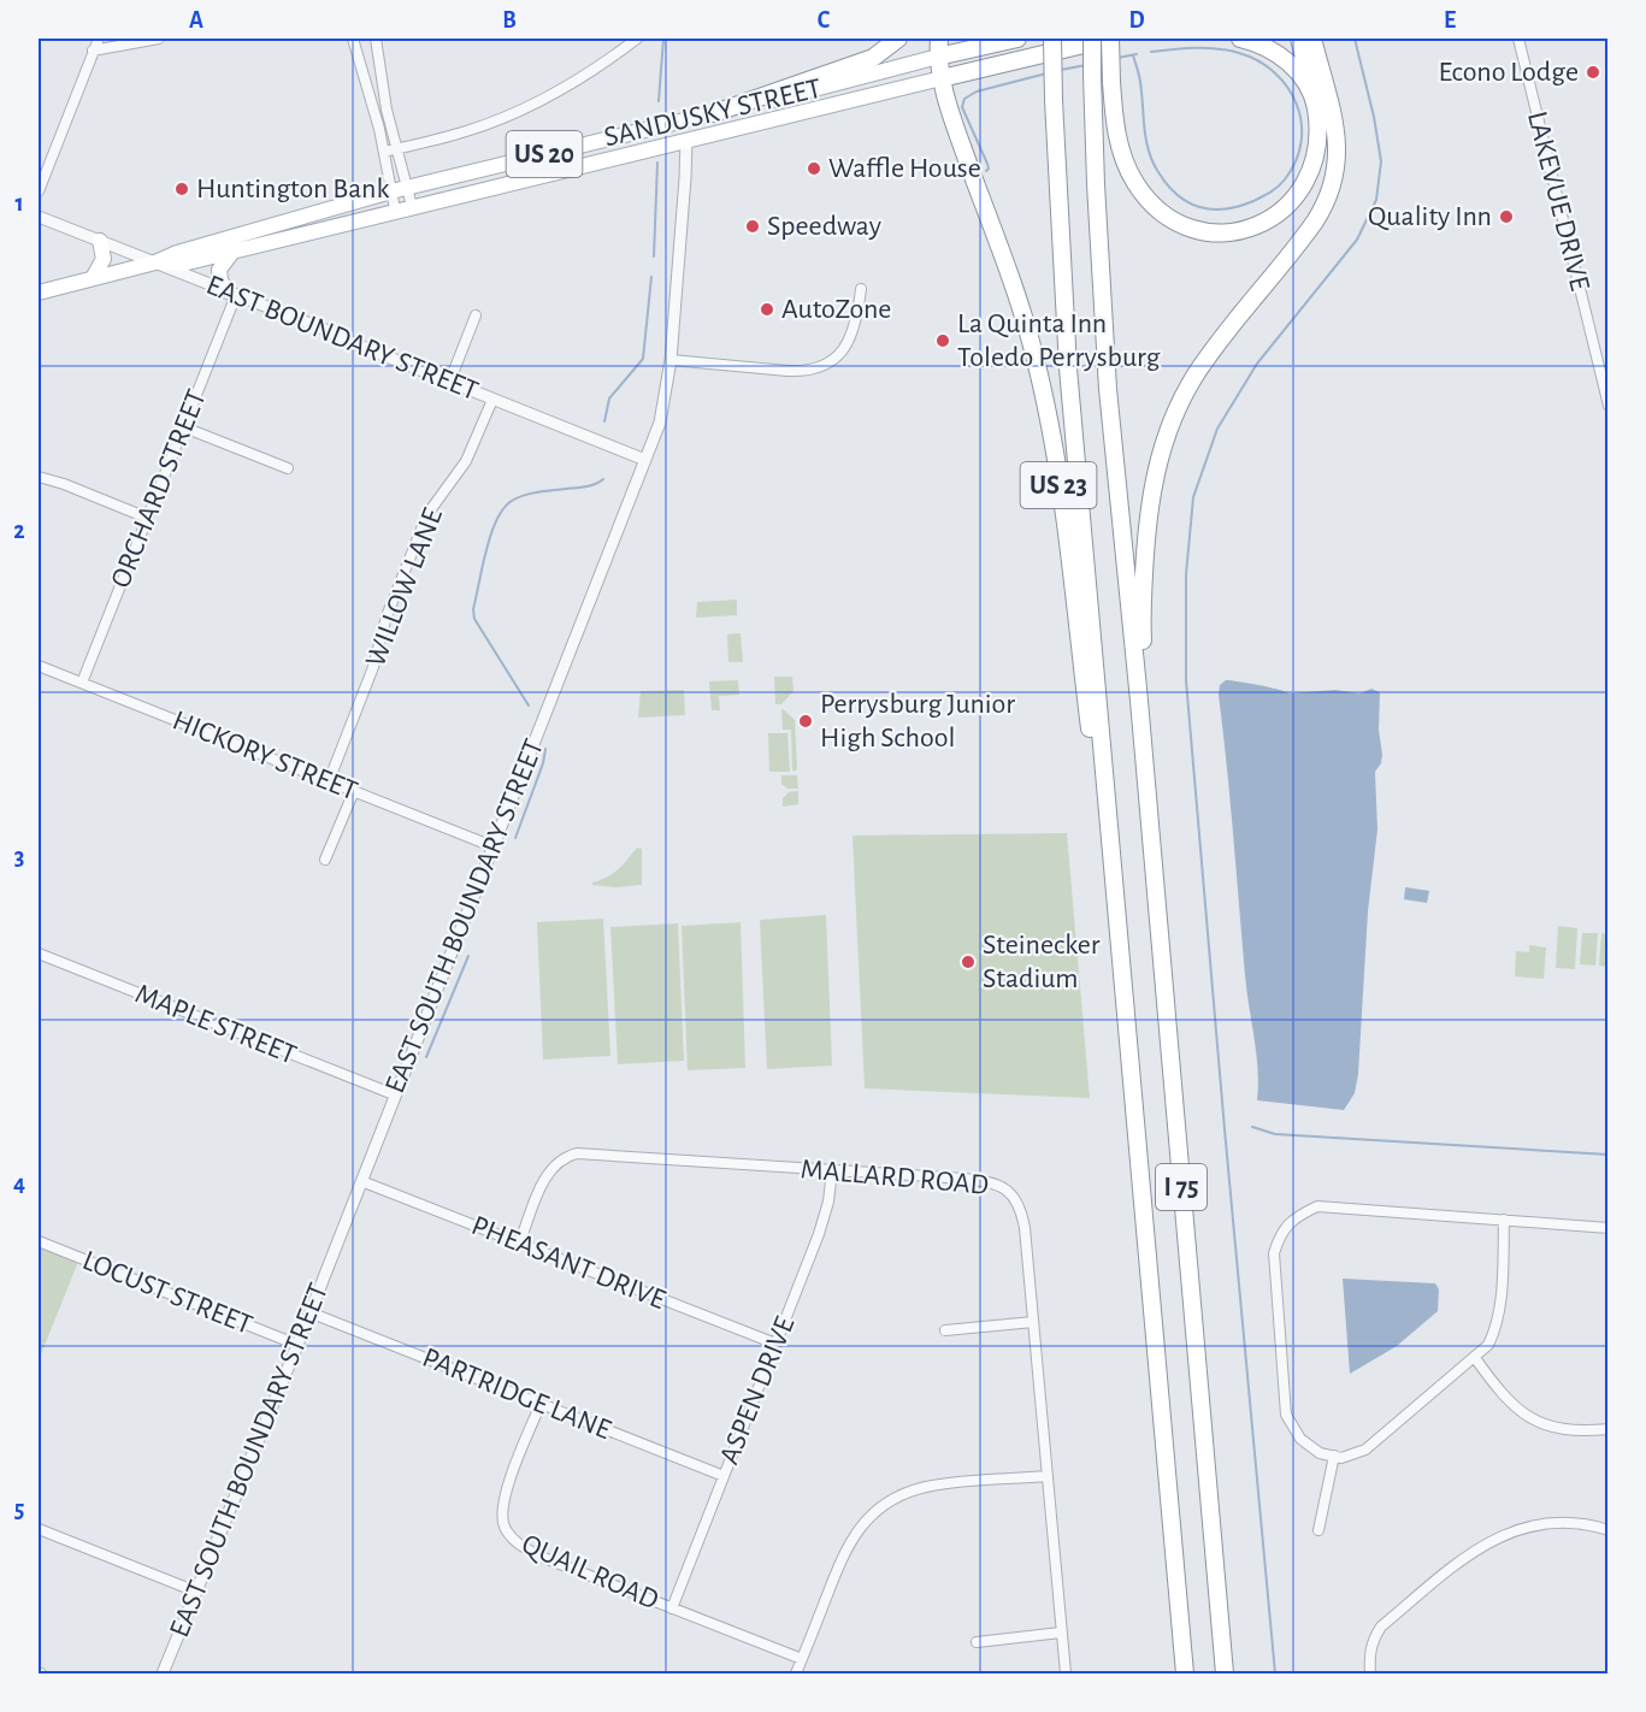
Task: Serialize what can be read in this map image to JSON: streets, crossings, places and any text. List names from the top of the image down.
{
  "streets": {
    "highway": ["US 20", "US 23", "I 75"],
    "main road": ["SANDUSKY STREET"],
    "street": [
      "LAKEVUE DRIVE",
      "EAST BOUNDARY STREET",
      "ORCHARD STREET",
      "WILLOW LANE",
      "HICKORY STREET",
      "EAST SOUTH BOUNDARY STREET",
      "MAPLE STREET",
      "MALLARD ROAD",
      "PHEASANT DRIVE",
      "LOCUST STREET",
      "ASPEN DRIVE",
      "PARTRIDGE LANE",
      "QUAIL ROAD"
    ]
  },
  "crossings": [
    ["SANDUSKY STREET", "US 20"],
    ["SANDUSKY STREET", "EAST BOUNDARY STREET"],
    ["SANDUSKY STREET", "US 23"],
    ["SANDUSKY STREET", "EAST SOUTH BOUNDARY STREET"],
    ["US 20", "US 23"],
    ["EAST BOUNDARY STREET", "ORCHARD STREET"],
    ["EAST BOUNDARY STREET", "WILLOW LANE"],
    ["EAST BOUNDARY STREET", "EAST SOUTH BOUNDARY STREET"],
    ["US 23", "I 75"],
    ["ORCHARD STREET", "HICKORY STREET"],
    ["WILLOW LANE", "HICKORY STREET"],
    ["HICKORY STREET", "EAST SOUTH BOUNDARY STREET"],
    ["EAST SOUTH BOUNDARY STREET", "MAPLE STREET"],
    ["EAST SOUTH BOUNDARY STREET", "PHEASANT DRIVE"],
    ["EAST SOUTH BOUNDARY STREET", "LOCUST STREET"],
    ["EAST SOUTH BOUNDARY STREET", "PARTRIDGE LANE"],
    ["MALLARD ROAD", "PHEASANT DRIVE"],
    ["MALLARD ROAD", "ASPEN DRIVE"],
    ["PHEASANT DRIVE", "ASPEN DRIVE"],
    ["ASPEN DRIVE", "PARTRIDGE LANE"],
    ["ASPEN DRIVE", "QUAIL ROAD"],
    ["PARTRIDGE LANE", "QUAIL ROAD"]
  ],
  "places": [
    "Econo Lodge",
    "Waffle House",
    "Huntington Bank",
    "Quality Inn",
    "Speedway",
    "AutoZone",
    "La Quinta Inn Toledo Perrysburg",
    "Perrysburg Junior High School",
    "Steinecker Stadium"
  ],
  "grid": {
    "columns": [
      "A",
      "B",
      "C",
      "D",
      "E"
    ],
    "rows": [
      "1",
      "2",
      "3",
      "4",
      "5"
    ]
  }
}
